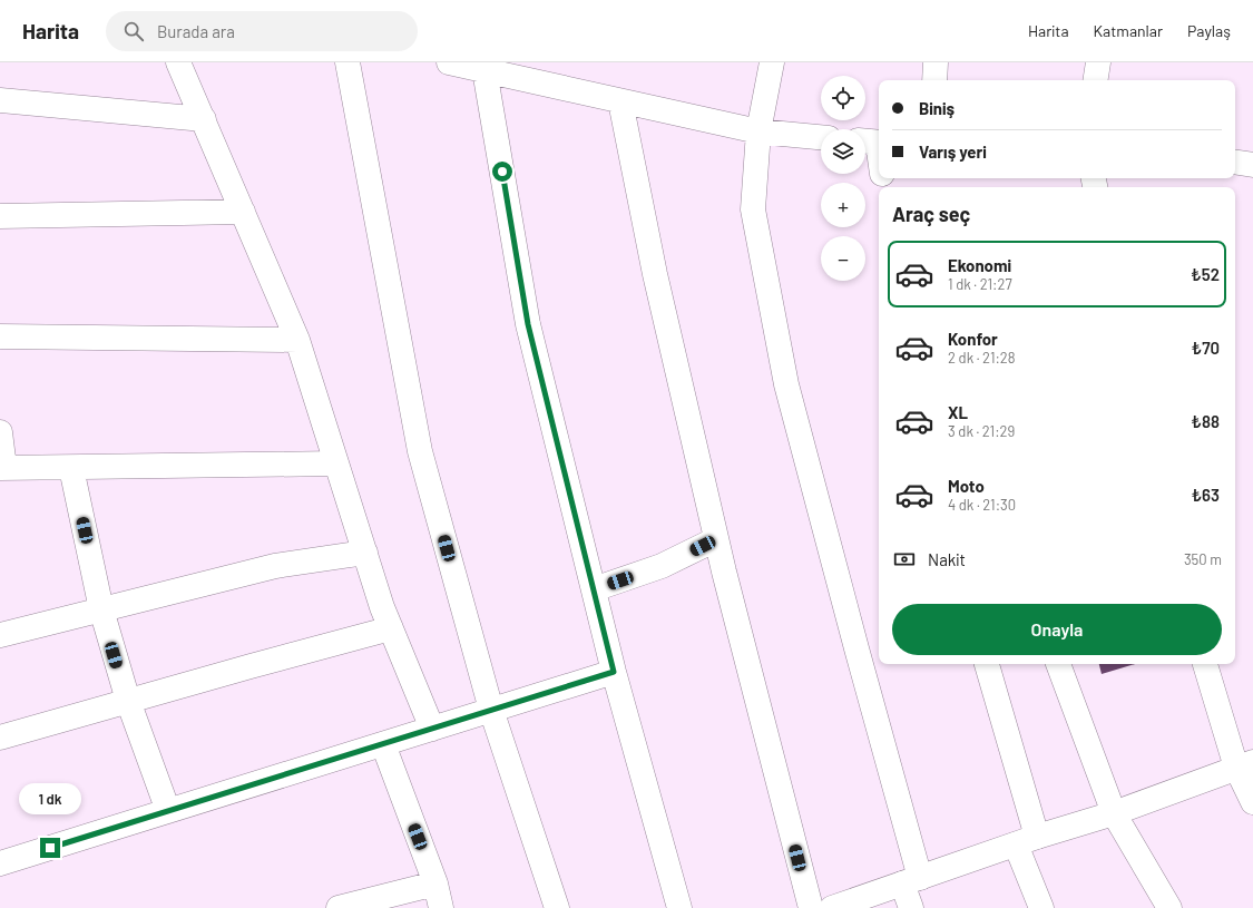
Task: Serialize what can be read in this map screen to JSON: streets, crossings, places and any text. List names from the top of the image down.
{
  "page": {
    "header": "Harita",
    "search": "Burada ara",
    "nav": ["Harita", "Katmanlar", "Paylaş"],
    "map_buttons": ["+", "−"],
    "banner": ["Biniş", "Varış yeri"],
    "heading": "Araç seç",
    "list": [
      {
        "name": "Ekonomi",
        "note": "1 dk · 21:27",
        "value": "₺52"
      },
      {
        "name": "Konfor",
        "note": "2 dk · 21:28",
        "value": "₺70"
      },
      {
        "name": "XL",
        "note": "3 dk · 21:29",
        "value": "₺88"
      },
      {
        "name": "Moto",
        "note": "4 dk · 21:30",
        "value": "₺63"
      }
    ],
    "pay": ["Nakit", "350 m"],
    "buttons": "Onayla",
    "bubble": "1 dk"
  }
}
